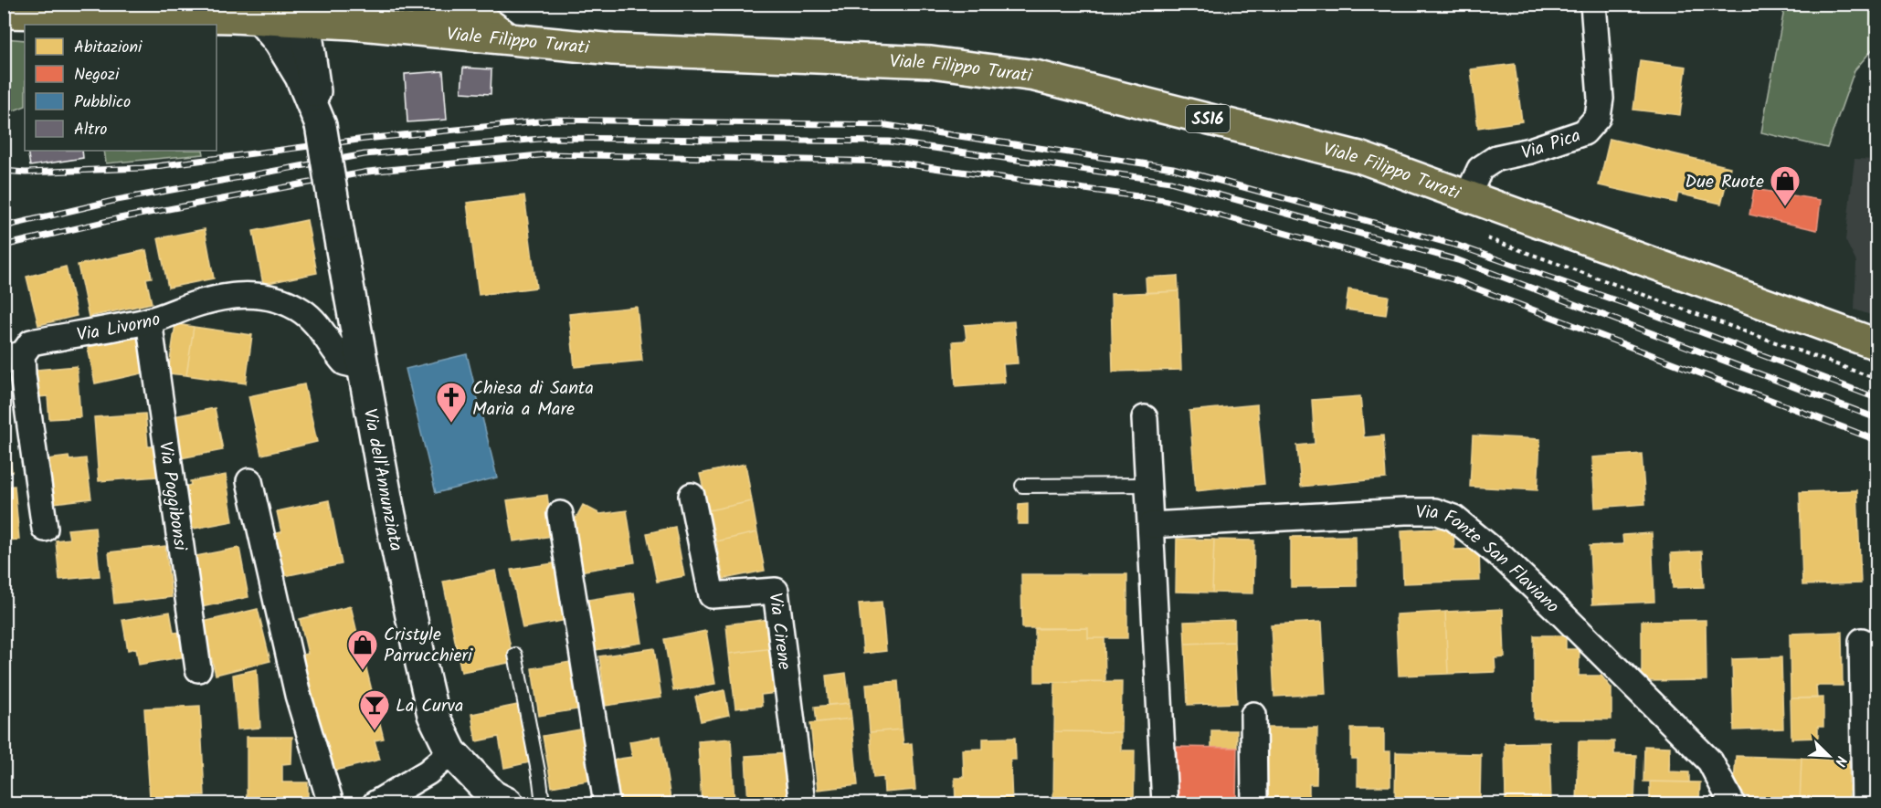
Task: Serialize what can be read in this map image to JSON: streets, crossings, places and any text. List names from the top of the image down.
{
  "streets": {
    "main road": ["Viale Filippo Turati", "SS16"],
    "street": [
      "Via Pica",
      "Via Livorno",
      "Via dell'Annunziata",
      "Via Poggibonsi",
      "Via Fonte San Flaviano",
      "Via Cirene"
    ]
  },
  "crossings": [
    ["Viale Filippo Turati", "Via Pica"],
    ["Viale Filippo Turati", "Via dell'Annunziata"],
    ["Via Livorno", "Via dell'Annunziata"],
    ["Via Livorno", "Via Poggibonsi"]
  ],
  "places": {
    "shop": ["Due Ruote", "Cristyle Parrucchieri"],
    "church": ["Chiesa di Santa Maria a Mare"],
    "bar": ["La Curva"]
  },
  "legend": [
    "Abitazioni",
    "Negozi",
    "Pubblico",
    "Altro"
  ],
  "north": "bottom right"
}
